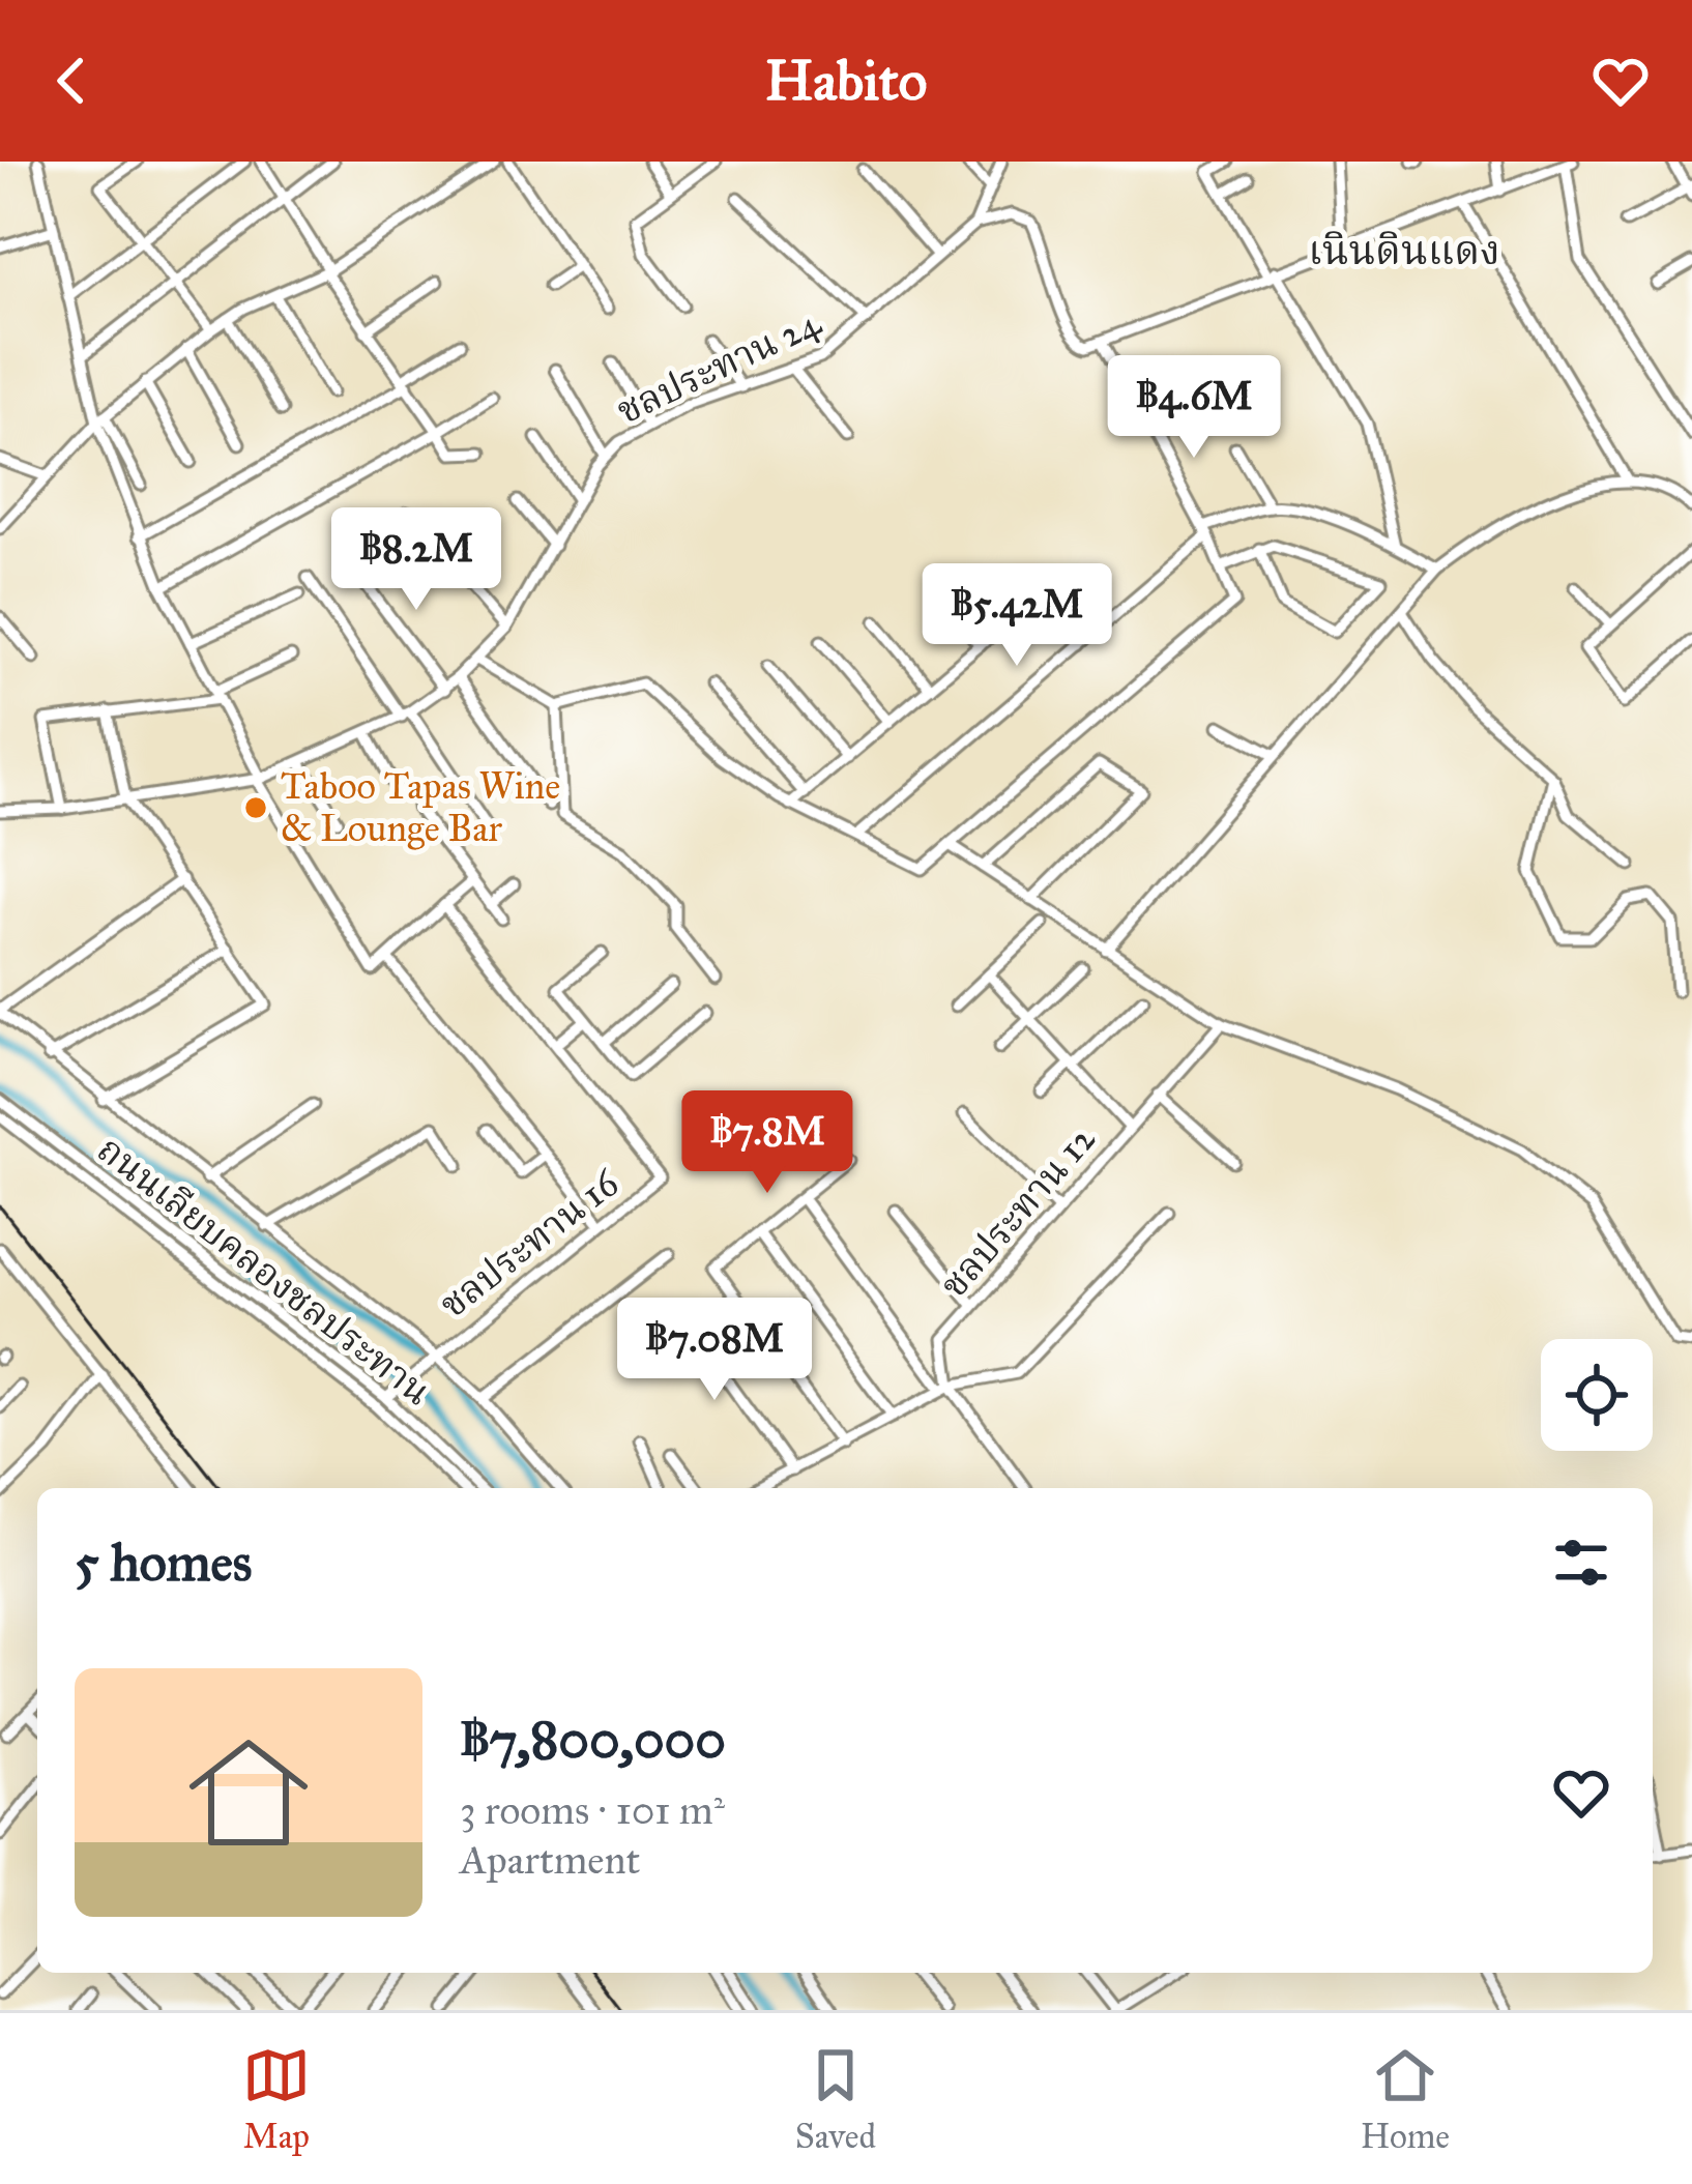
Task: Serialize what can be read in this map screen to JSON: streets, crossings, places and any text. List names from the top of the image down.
{
  "streets": {
    "street": [
      "ชลประทาน 24",
      "ชลประทาน 12",
      "ชลประทาน 16",
      "ถนนเลียบคลองชลประทาน"
    ]
  },
  "crossings": [
    ["ชลประทาน 16", "ถนนเลียบคลองชลประทาน"]
  ],
  "districts": ["เนินดินแดง"],
  "places": ["Taboo Tapas Wine & Lounge Bar"],
  "page": {
    "header": "Habito",
    "price": [
      "฿4.6M",
      "฿8.2M",
      "฿5.42M",
      "฿7.8M",
      "฿7.08M"
    ],
    "heading": "5 homes",
    "list": [
      {
        "name": "฿7,800,000",
        "note": "3 rooms · 101 m² · Apartment"
      }
    ],
    "tabs": ["Map", "Saved", "Home"]
  }
}
